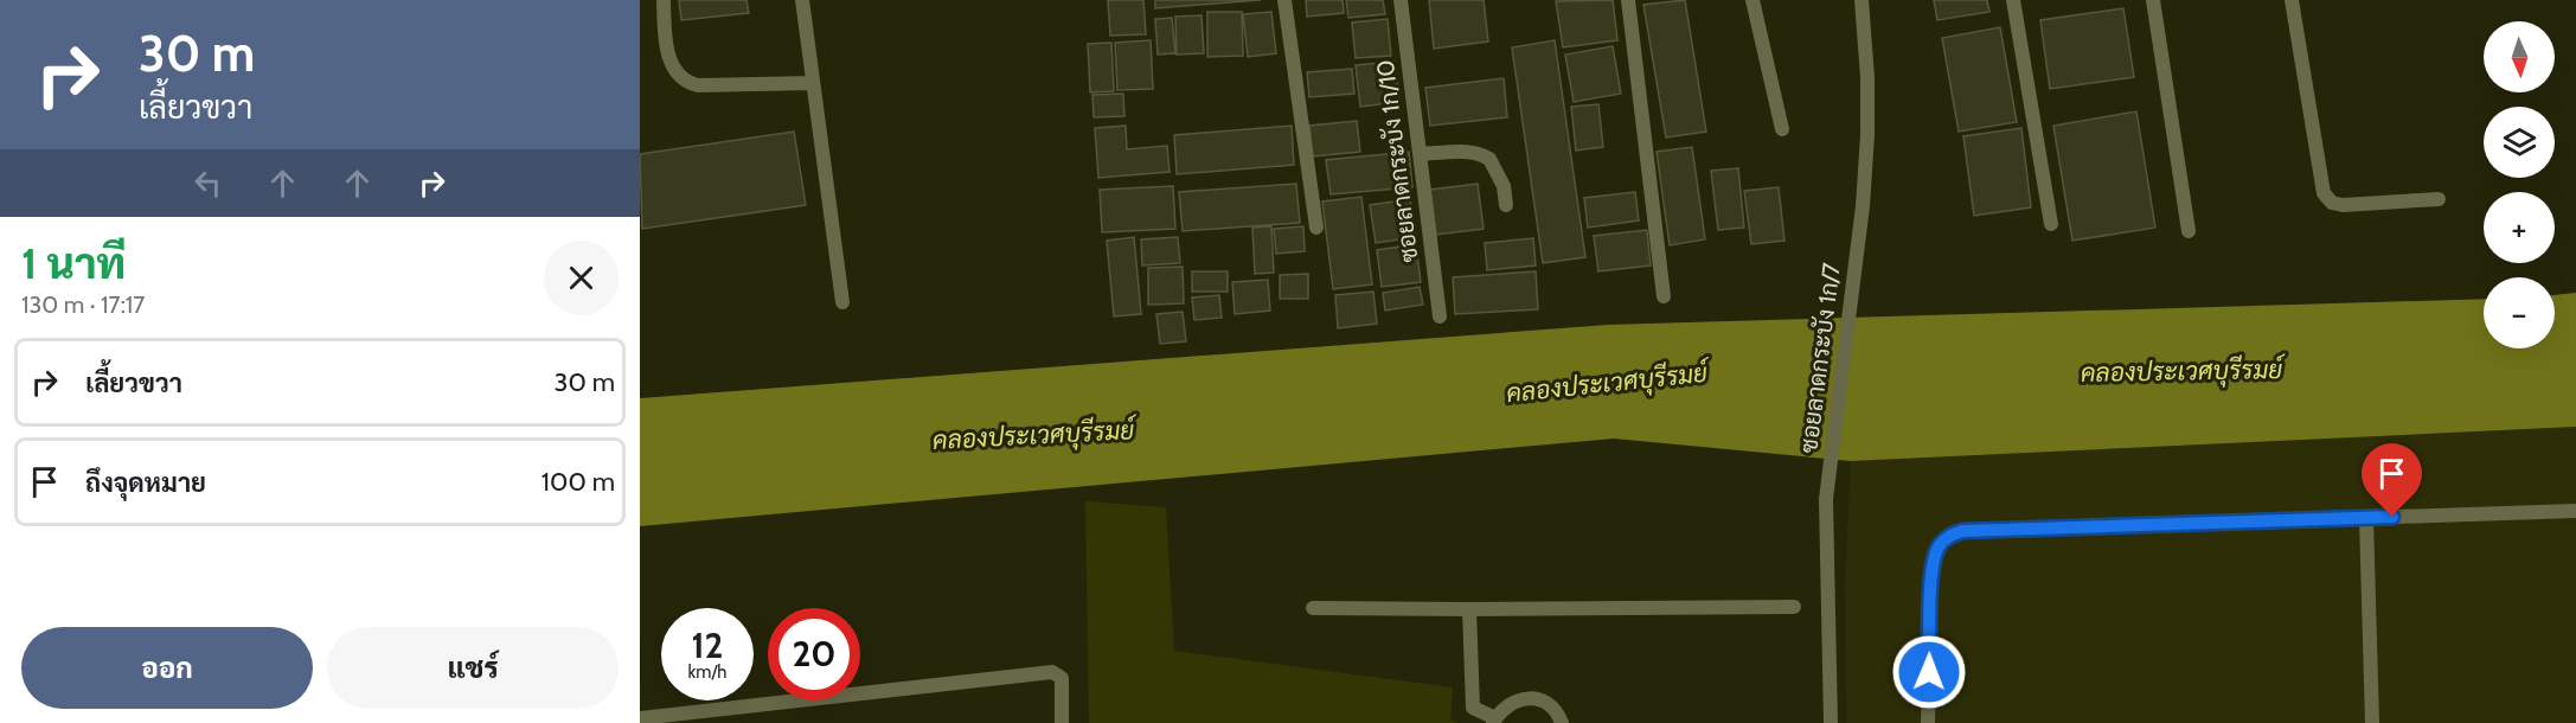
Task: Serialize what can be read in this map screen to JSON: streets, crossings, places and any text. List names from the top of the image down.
{
  "streets": {
    "street": ["ซอยลาดกระบัง 1ก/10", "ซอยลาดกระบัง 1ก/7"]
  },
  "water": ["คลองประเวศบุรีรมย์"],
  "north": "bottom",
  "page": {
    "turn": ["30 m", "เลี้ยวขวา"],
    "map_buttons": ["+", "−"],
    "heading": ["1 นาที", "130 m · 17:17"],
    "list": [
      {
        "name": "เลี้ยวขวา",
        "value": "30 m"
      },
      {
        "name": "ถึงจุดหมาย",
        "value": "100 m"
      }
    ],
    "speed": "12 km/h",
    "limit": "20",
    "buttons": ["ออก", "แชร์"]
  }
}
